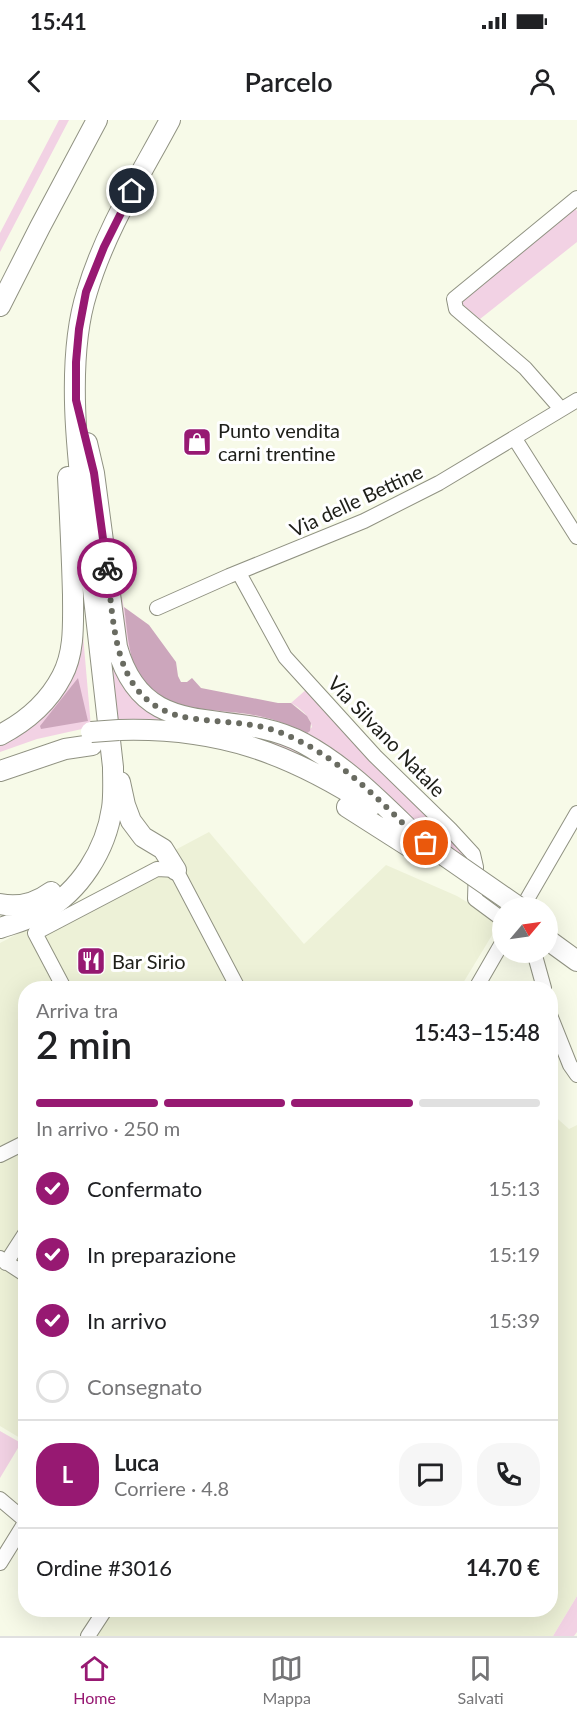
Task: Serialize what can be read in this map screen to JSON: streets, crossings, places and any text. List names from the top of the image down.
{
  "streets": {
    "street": ["Via delle Bettine", "Via Silvano Natale"]
  },
  "crossings": [
    ["Via delle Bettine", "Via Silvano Natale"]
  ],
  "places": {
    "shop": ["Punto vendita carni trentine"],
    "restaurant": ["Bar Sirio"]
  },
  "north": "top right",
  "page": {
    "status": "15:41",
    "header": "Parcelo",
    "heading": ["2 min", "Arriva tra", "15:43–15:48"],
    "panel": [
      "Luca",
      "Corriere · 4.8",
      "Ordine #3016",
      "14.70 €"
    ],
    "bar": "In arrivo · 250 m",
    "list": [
      ["Confermato", "15:13"],
      ["In preparazione", "15:19"],
      ["In arrivo", "15:39"],
      "Consegnato"
    ],
    "round": "L",
    "tabs": ["Home", "Mappa", "Salvati"]
  }
}
